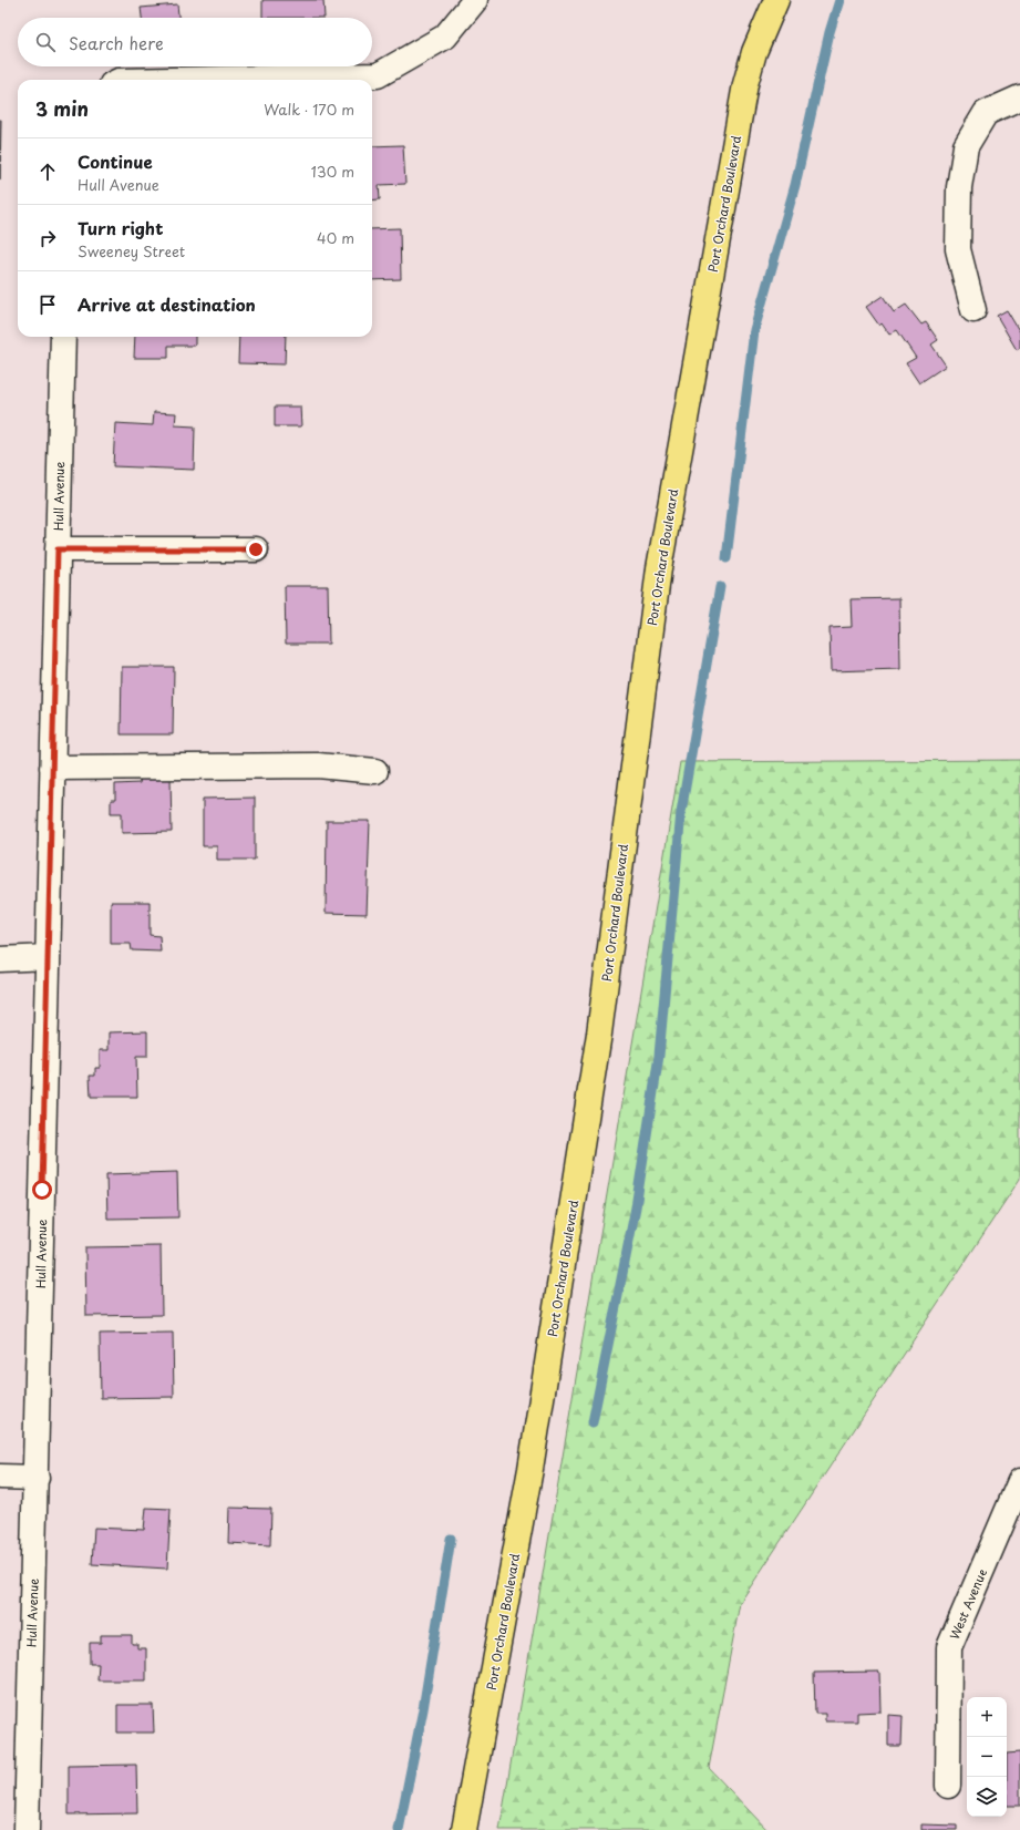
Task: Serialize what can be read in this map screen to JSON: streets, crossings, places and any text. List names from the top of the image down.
{
  "streets": {
    "main road": ["Port Orchard Boulevard"],
    "street": ["Hull Avenue", "West Avenue"]
  },
  "page": {
    "search": "Search here",
    "heading": ["3 min", "Walk · 170 m"],
    "list": [
      ["Continue", "Hull Avenue", "130 m"],
      ["Turn right", "Sweeney Street", "40 m"],
      "Arrive at destination"
    ],
    "map_buttons": ["+", "−"]
  }
}
